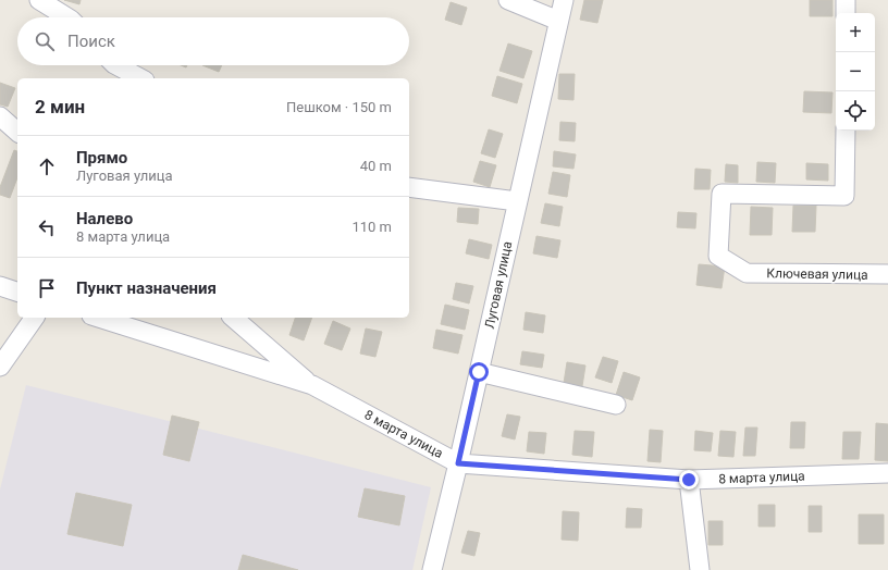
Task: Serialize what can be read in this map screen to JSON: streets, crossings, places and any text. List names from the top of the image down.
{
  "streets": {
    "street": ["Ключевая улица", "Луговая улица", "8 марта улица"]
  },
  "crossings": [
    ["Луговая улица", "8 марта улица"]
  ],
  "page": {
    "map_buttons": ["+", "−"],
    "search": "Поиск",
    "heading": ["2 мин", "Пешком · 150 m"],
    "list": [
      ["Прямо", "Луговая улица", "40 m"],
      ["Налево", "8 марта улица", "110 m"],
      "Пункт назначения"
    ]
  }
}
